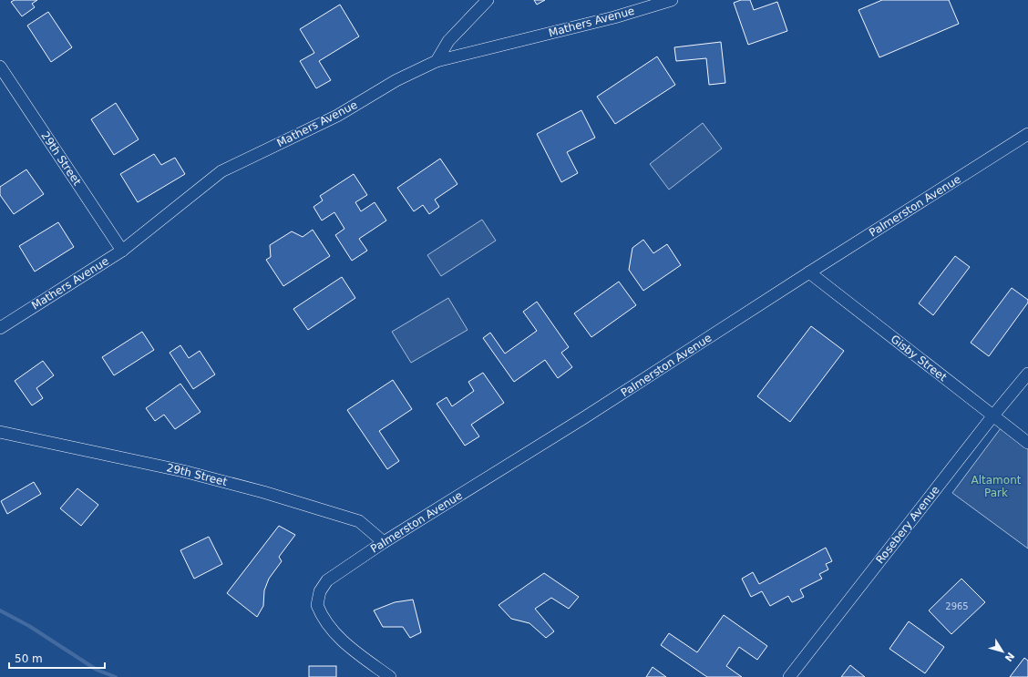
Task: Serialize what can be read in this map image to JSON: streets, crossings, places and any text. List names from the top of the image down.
{
  "streets": {
    "street": [
      "Mathers Avenue",
      "29th Street",
      "Palmerston Avenue",
      "Gisby Street",
      "Rosebery Avenue"
    ]
  },
  "crossings": [
    ["Mathers Avenue", "29th Street"],
    ["29th Street", "Palmerston Avenue"],
    ["Palmerston Avenue", "Gisby Street"],
    ["Gisby Street", "Rosebery Avenue"]
  ],
  "parks": ["Altamont Park"],
  "house_numbers": ["2965"],
  "scale_bar": "50 m",
  "north": "bottom right"
}
